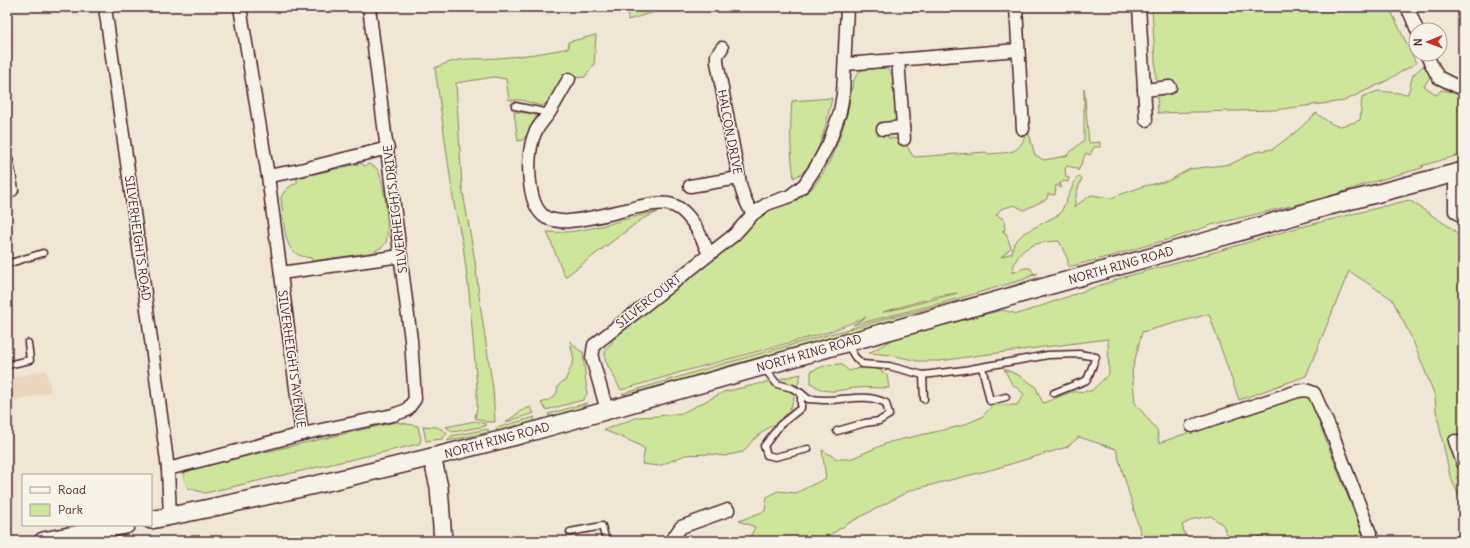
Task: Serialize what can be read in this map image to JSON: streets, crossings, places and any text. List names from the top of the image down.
{
  "streets": {
    "main road": ["NORTH RING ROAD"],
    "street": [
      "HALCON DRIVE",
      "SILVERHEIGHTS DRIVE",
      "SILVERHEIGHTS ROAD",
      "SILVERCOURT",
      "SILVERHEIGHTS AVENUE"
    ]
  },
  "crossings": [
    ["HALCON DRIVE", "SILVERCOURT"],
    ["SILVERHEIGHTS DRIVE", "SILVERHEIGHTS AVENUE"],
    ["SILVERHEIGHTS ROAD", "NORTH RING ROAD"],
    ["NORTH RING ROAD", "SILVERCOURT"]
  ],
  "legend": ["Road", "Park"],
  "north": "left"
}
